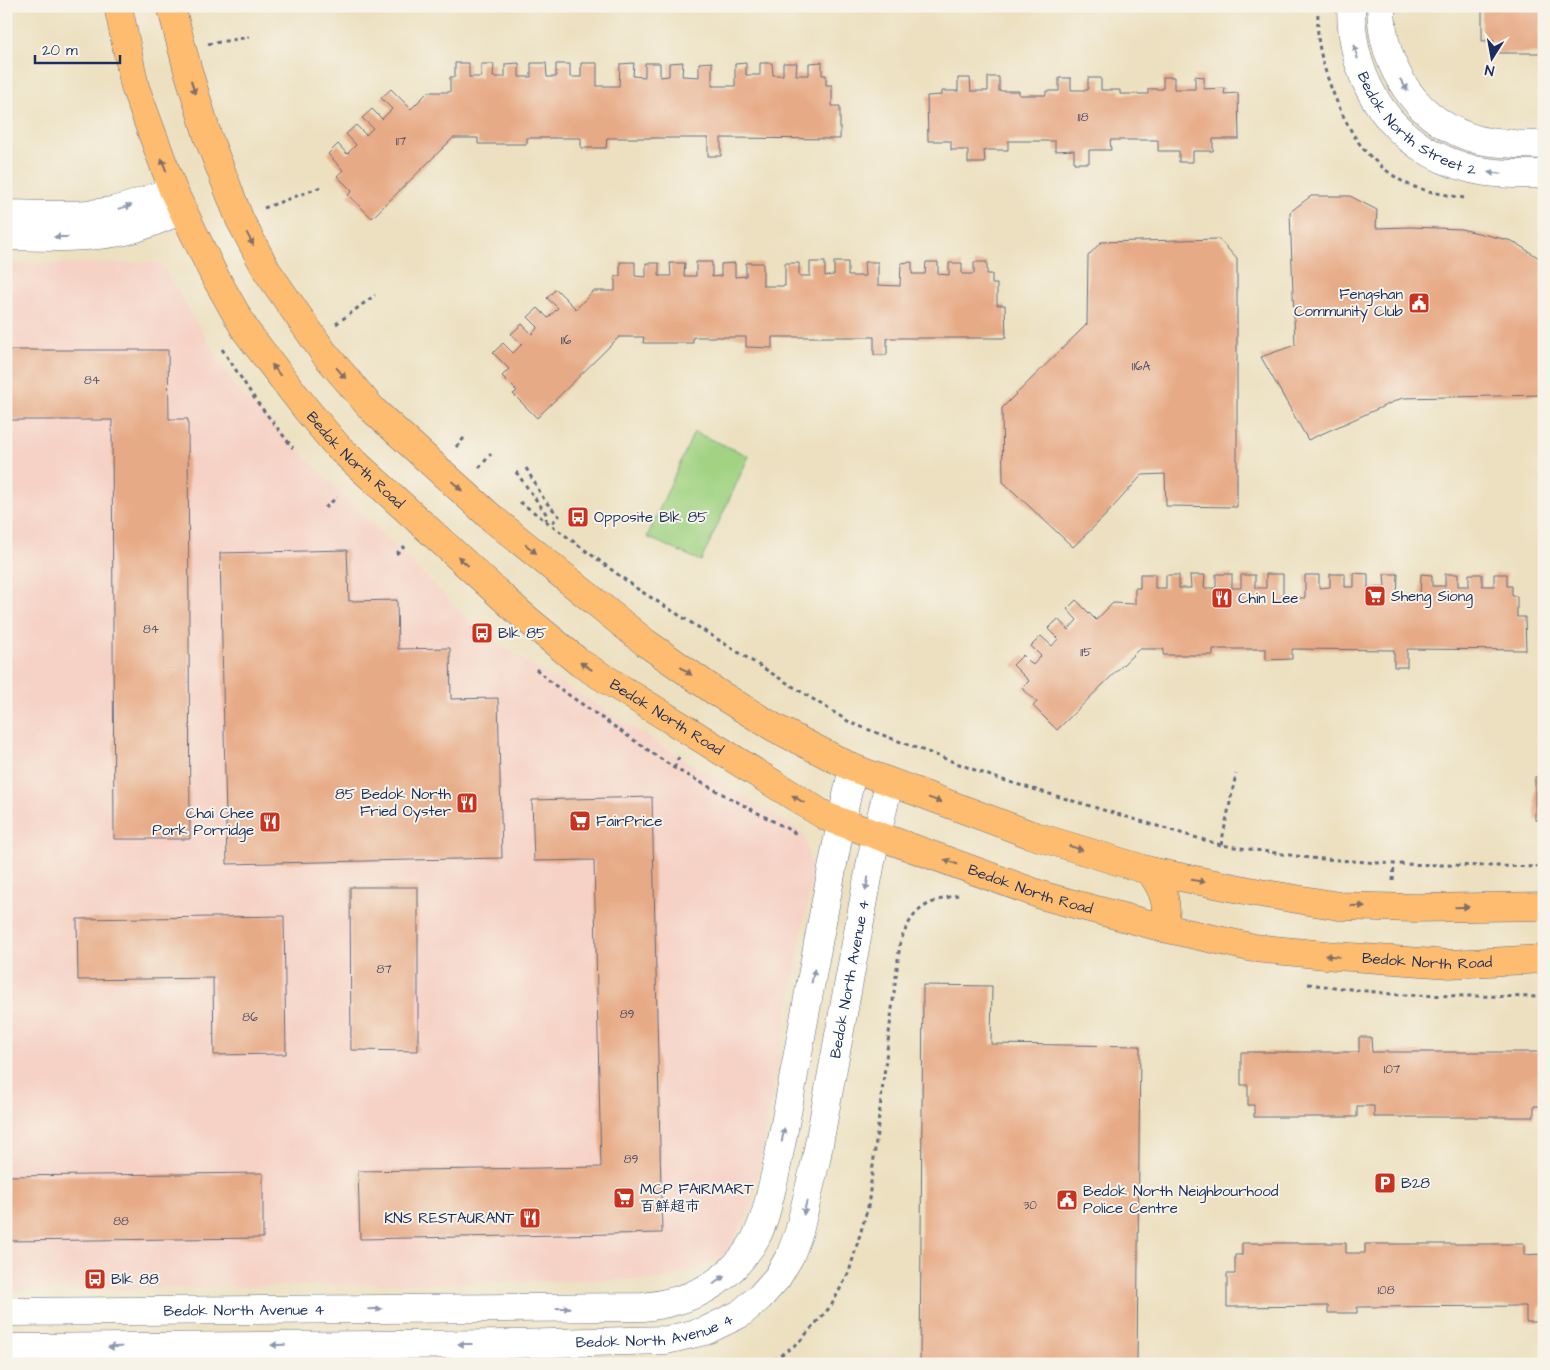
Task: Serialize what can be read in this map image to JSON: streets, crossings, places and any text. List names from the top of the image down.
{
  "streets": {
    "main road": ["Bedok North Road"],
    "street": ["Bedok North Street 2", "Bedok North Avenue 4"]
  },
  "crossings": [
    ["Bedok North Road", "Bedok North Avenue 4"]
  ],
  "places": {
    "public building": ["Fengshan Community Club", "Bedok North Neighbourhood Police Centre"],
    "bus stop": ["Opposite Blk 85", "Blk 85", "Blk 88"],
    "supermarket": ["Sheng Siong", "FairPrice", "MCP FAIRMART 百鮮超市"],
    "restaurant": [
      "Chin Lee",
      "85 Bedok North Fried Oyster",
      "Chai Chee Pork Porridge",
      "KNS RESTAURANT"
    ],
    "parking": ["B28"]
  },
  "house_numbers": [
    "118",
    "117",
    "116",
    "116A",
    "84",
    "84",
    "115",
    "87",
    "89",
    "86",
    "107",
    "89",
    "30",
    "88",
    "108"
  ],
  "scale_bar": "20 m",
  "north": "bottom"
}
